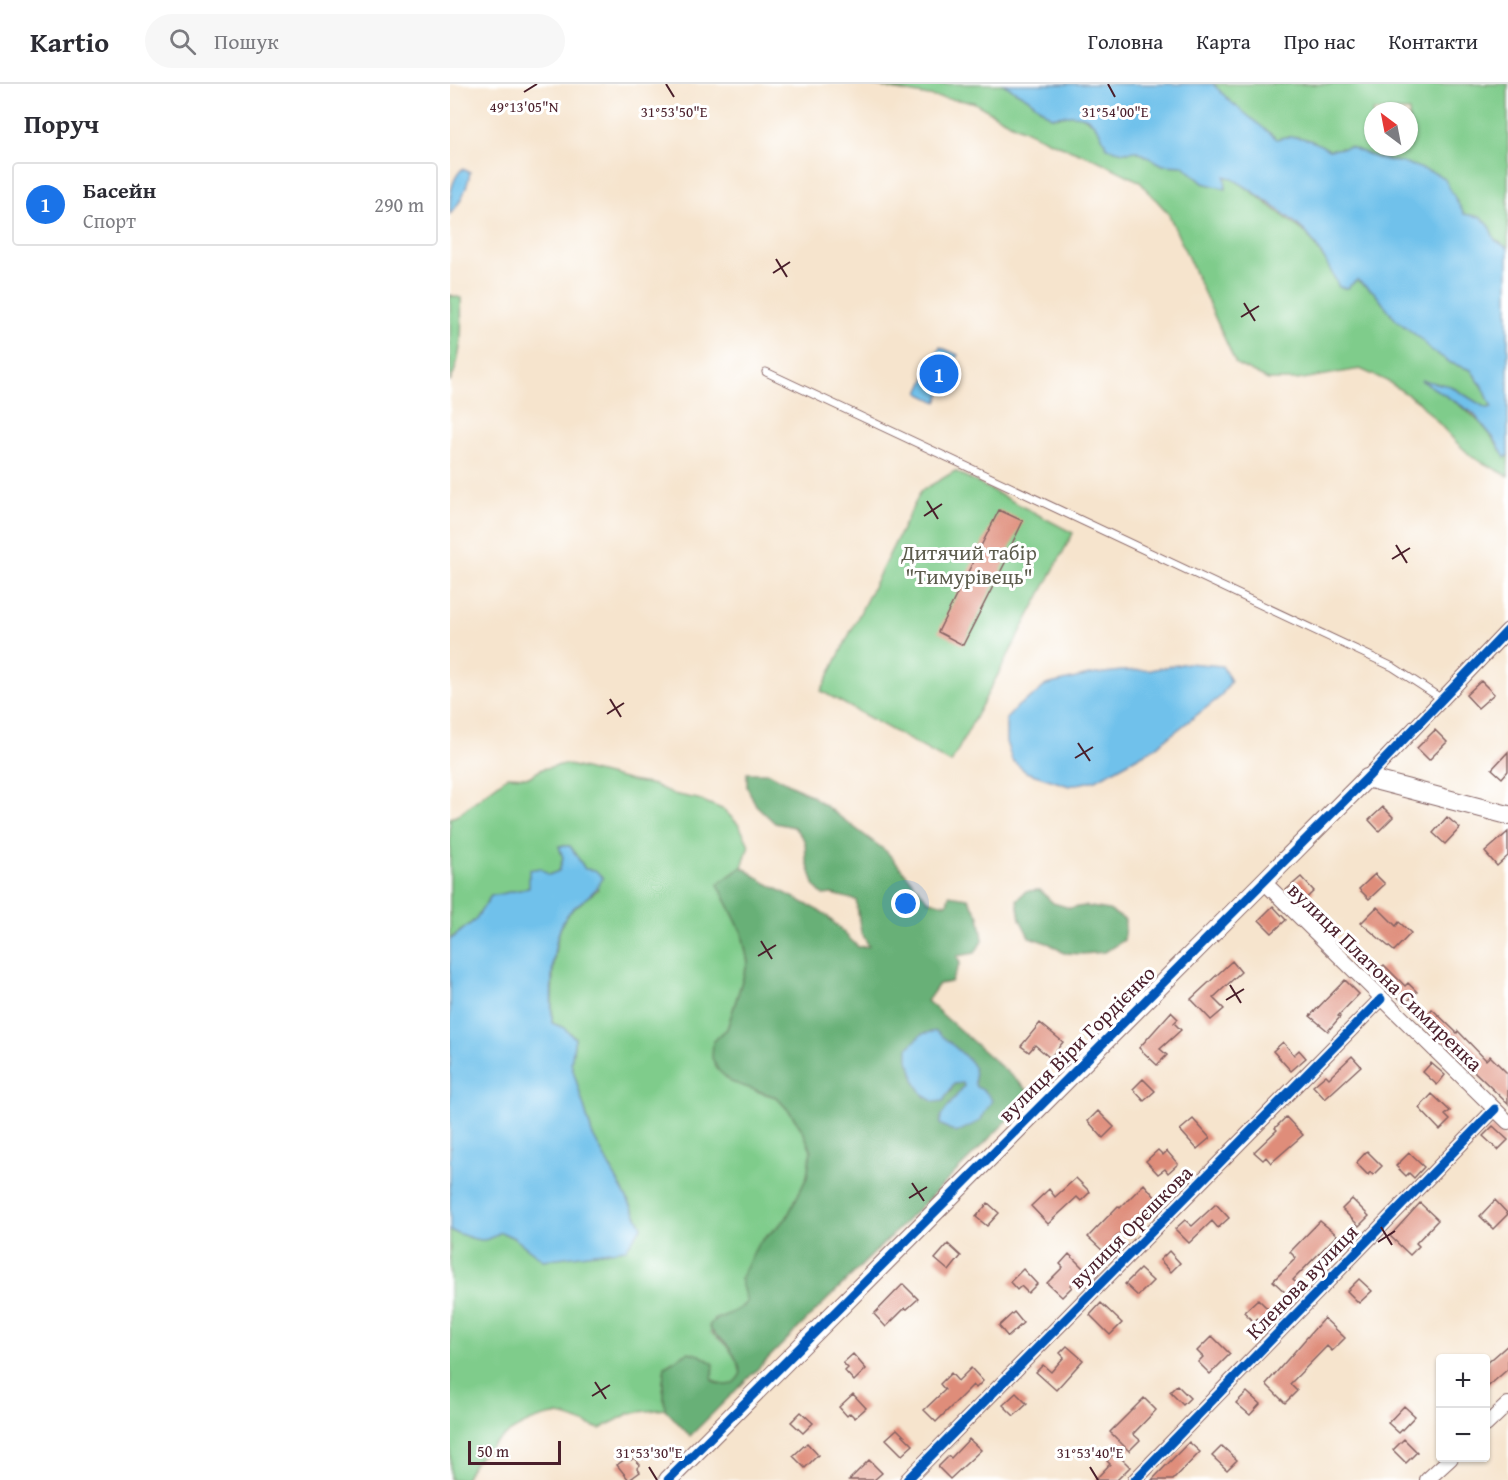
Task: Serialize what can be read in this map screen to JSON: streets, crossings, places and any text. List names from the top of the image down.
{
  "streets": {
    "street": [
      "вулиця Платона Симиренка",
      "вулиця Віри Гордієнко",
      "вулиця Орєшкова",
      "Кленова вулиця"
    ]
  },
  "crossings": [
    ["вулиця Платона Симиренка", "вулиця Віри Гордієнко"],
    ["вулиця Платона Симиренка", "вулиця Орєшкова"],
    ["вулиця Платона Симиренка", "Кленова вулиця"]
  ],
  "parks": ["Дитячий табір \"Тимурівець\""],
  "scale_bar": "50 m",
  "north": "top left",
  "page": {
    "header": "Kartio",
    "search": "Пошук",
    "nav": [
      "Головна",
      "Карта",
      "Про нас",
      "Контакти"
    ],
    "heading": "Поруч",
    "list": [
      {
        "mark": "1",
        "name": "Басейн",
        "note": "Спорт",
        "value": "290 m"
      }
    ],
    "pins": "1",
    "map_buttons": ["+", "−"],
    "scale": "50 m"
  },
  "coordinates": [
    "49°13'05\"N",
    "31°53'50\"E",
    "31°54'00\"E",
    "31°53'30\"E",
    "31°53'40\"E"
  ]
}
